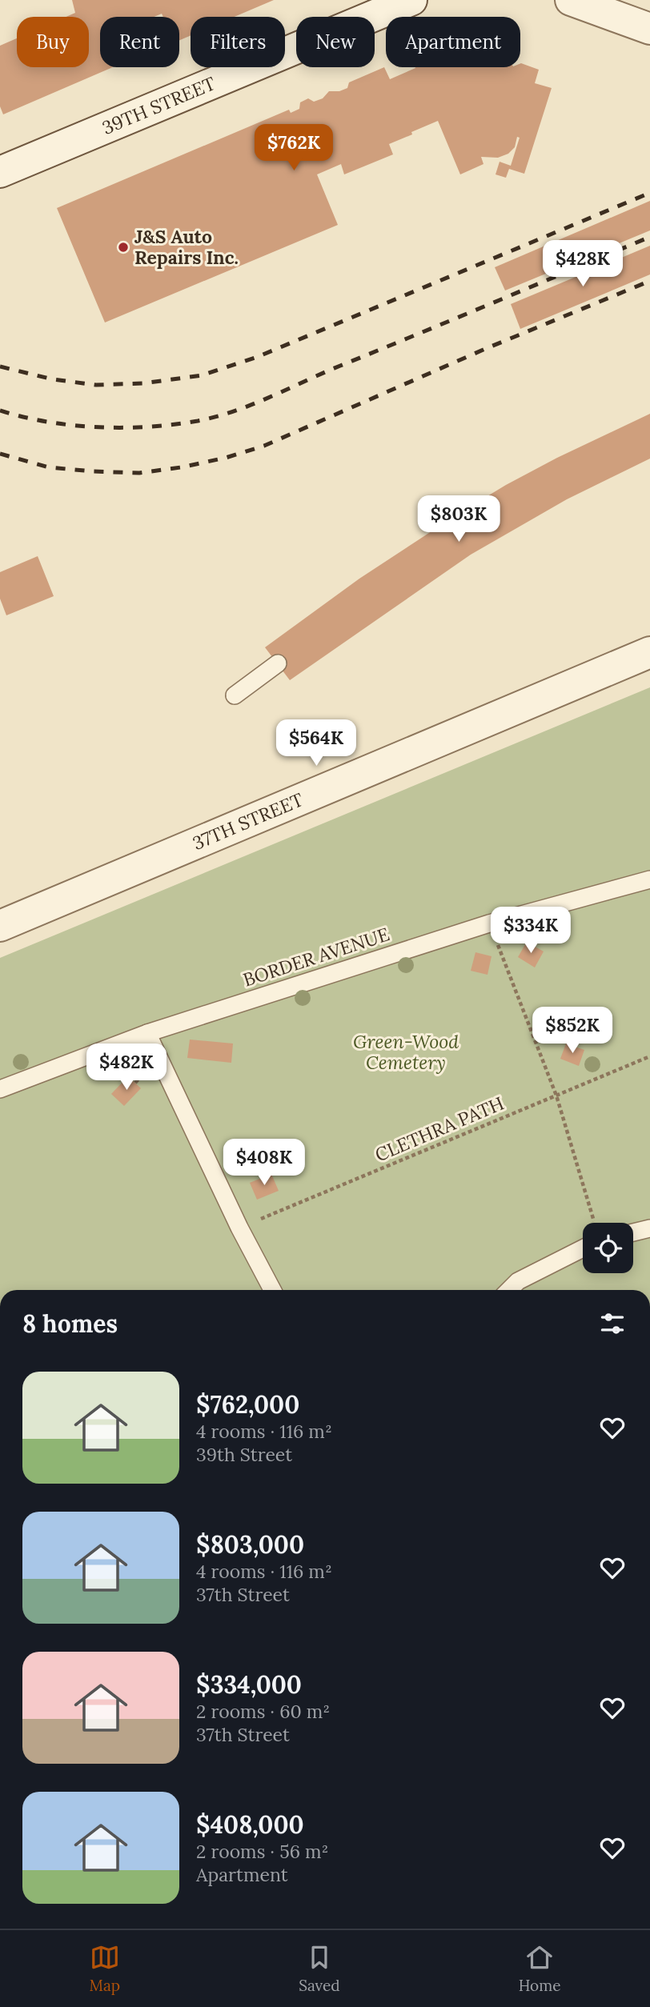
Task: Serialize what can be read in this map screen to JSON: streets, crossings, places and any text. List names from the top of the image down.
{
  "streets": {
    "street": ["39TH STREET", "37TH STREET"],
    "lane": ["BORDER AVENUE"],
    "path": ["CLETHRA PATH"]
  },
  "parks": ["Green-Wood Cemetery"],
  "places": ["J&S Auto Repairs Inc."],
  "page": {
    "chip": [
      "Buy",
      "Rent",
      "Filters",
      "New",
      "Apartment"
    ],
    "price": [
      "$762K",
      "$428K",
      "$803K",
      "$564K",
      "$334K",
      "$852K",
      "$482K",
      "$408K"
    ],
    "heading": "8 homes",
    "list": [
      {
        "name": "$762,000",
        "note": "4 rooms · 116 m² · 39th Street"
      },
      {
        "name": "$803,000",
        "note": "4 rooms · 116 m² · 37th Street"
      },
      {
        "name": "$334,000",
        "note": "2 rooms · 60 m² · 37th Street"
      },
      {
        "name": "$408,000",
        "note": "2 rooms · 56 m² · Apartment"
      }
    ],
    "tabs": ["Map", "Saved", "Home"]
  }
}
